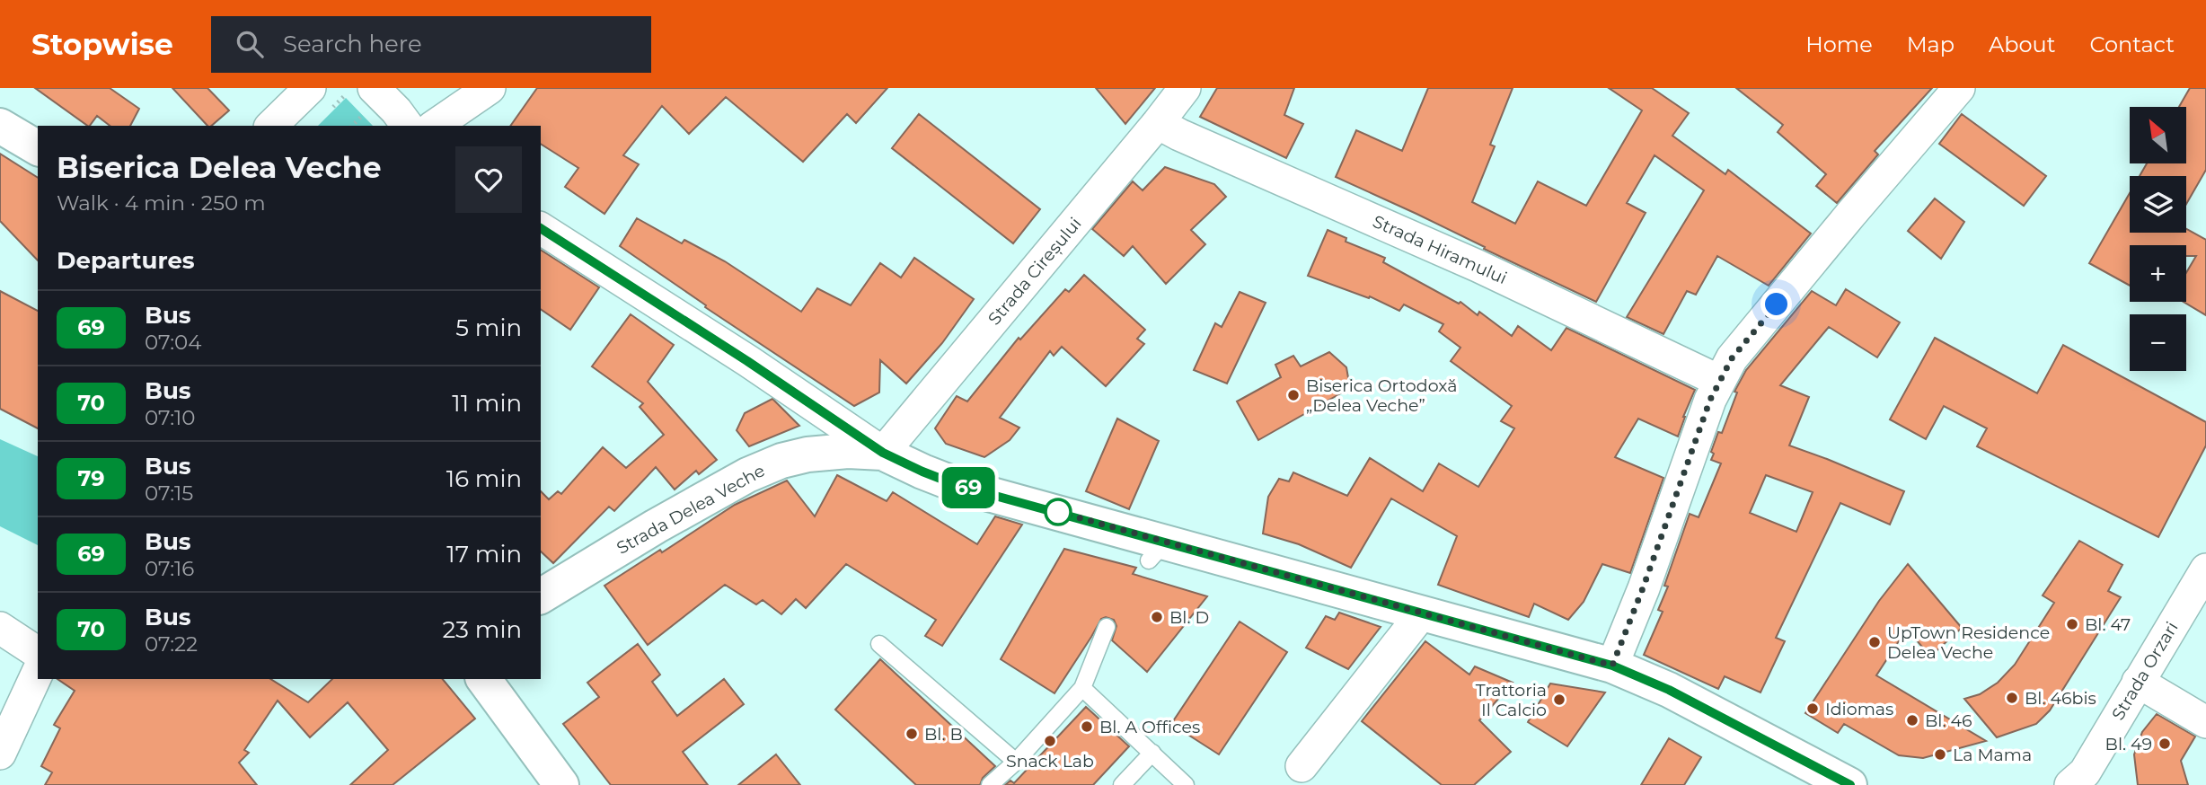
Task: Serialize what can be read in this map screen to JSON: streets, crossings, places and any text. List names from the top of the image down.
{
  "streets": {
    "street": [
      "Strada Hiramului",
      "Strada Cireșului",
      "Strada Delea Veche",
      "Strada Orzari"
    ]
  },
  "crossings": [
    ["Strada Hiramului", "Strada Cireșului"],
    ["Strada Cireșului", "Strada Delea Veche"]
  ],
  "places": [
    "Biserica Ortodoxă „Delea Veche”",
    "Bl. D",
    "Bl. 47",
    "UpTown Residence Delea Veche",
    "Bl. 46bis",
    "Trattoria Il Calcio",
    "Idiomas",
    "Bl. 46",
    "Bl. A Offices",
    "Bl. B",
    "Snack Lab",
    "Bl. 49",
    "La Mama"
  ],
  "lines": ["bus line 69"],
  "north": "top left",
  "page": {
    "header": "Stopwise",
    "search": "Search here",
    "nav": [
      "Home",
      "Map",
      "About",
      "Contact"
    ],
    "on_map": "69",
    "map_buttons": ["+", "−"],
    "heading": [
      ["Biserica Delea Veche", "Walk · 4 min · 250 m"],
      "Departures"
    ],
    "list": [
      {
        "mark": "69",
        "name": "Bus",
        "note": "07:04",
        "value": "5 min"
      },
      {
        "mark": "70",
        "name": "Bus",
        "note": "07:10",
        "value": "11 min"
      },
      {
        "mark": "79",
        "name": "Bus",
        "note": "07:15",
        "value": "16 min"
      },
      {
        "mark": "69",
        "name": "Bus",
        "note": "07:16",
        "value": "17 min"
      },
      {
        "mark": "70",
        "name": "Bus",
        "note": "07:22",
        "value": "23 min"
      }
    ]
  }
}
